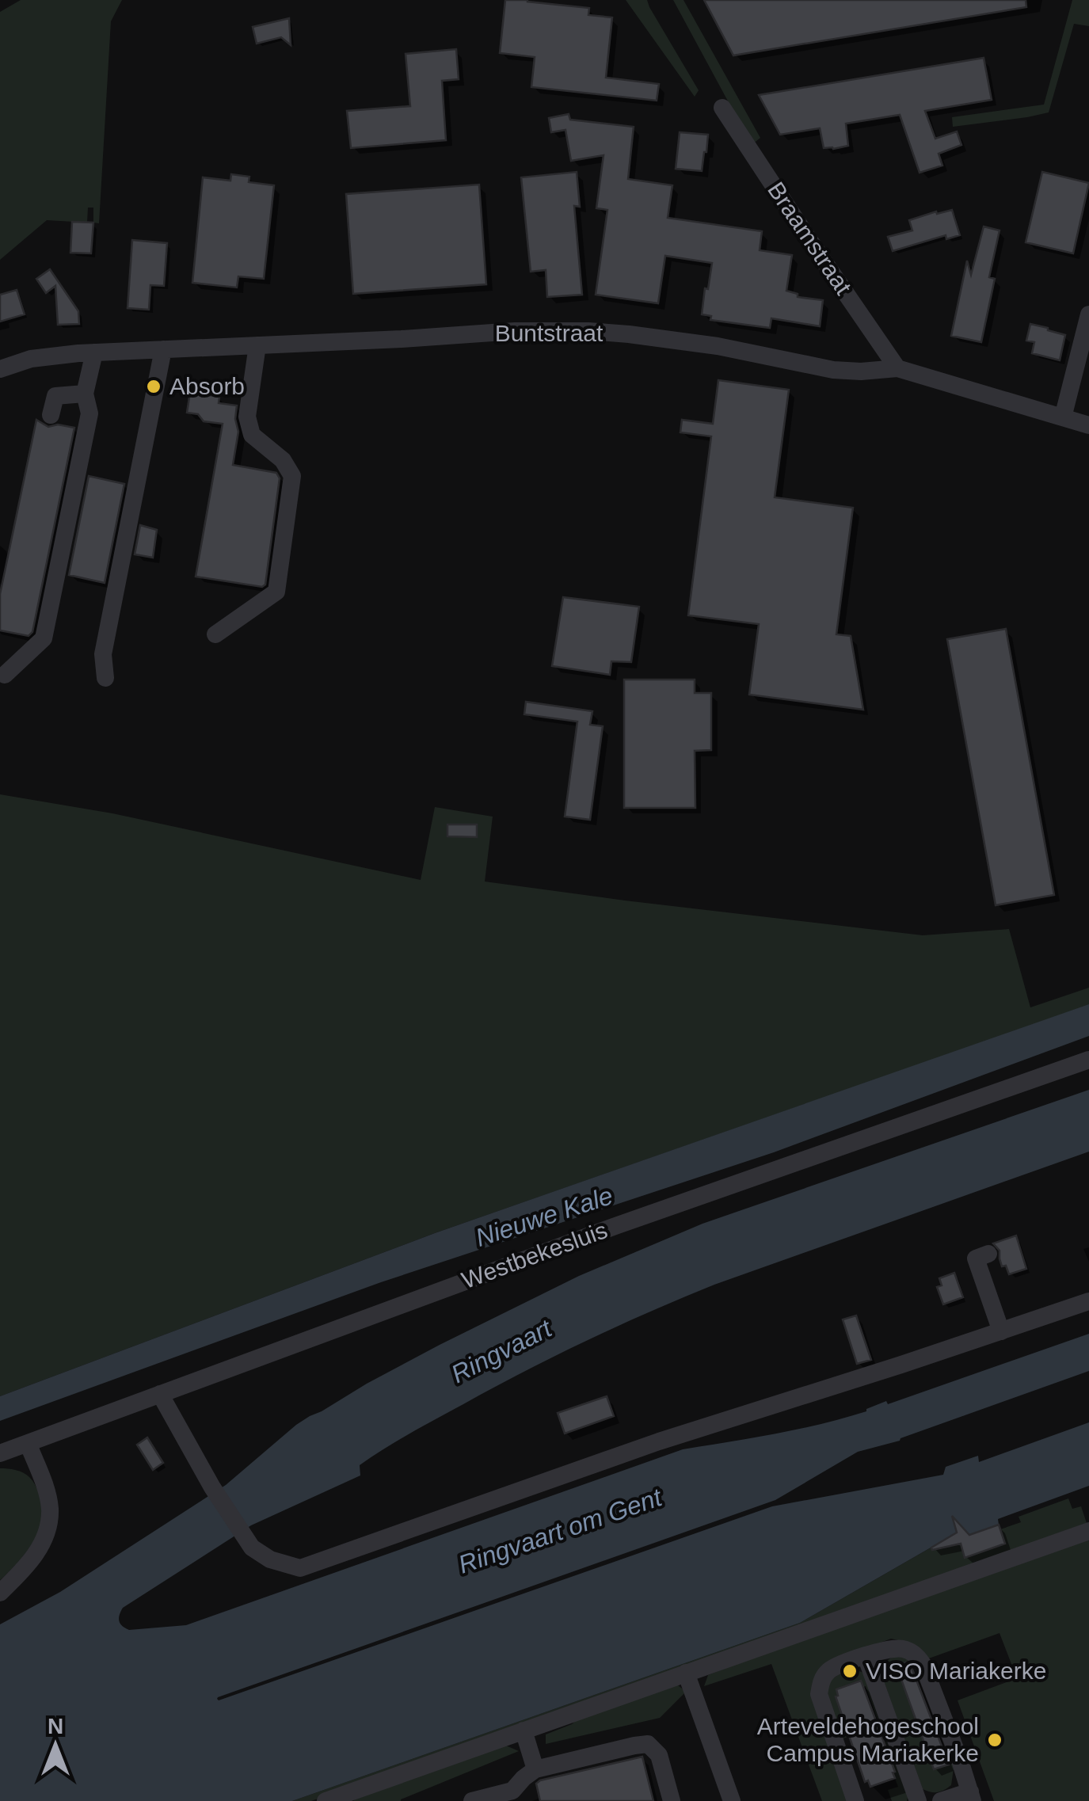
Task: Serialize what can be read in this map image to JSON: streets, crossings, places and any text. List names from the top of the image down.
{
  "streets": {
    "street": ["Braamstraat", "Buntstraat", "Westbekesluis"]
  },
  "crossings": [
    ["Braamstraat", "Buntstraat"]
  ],
  "water": ["Nieuwe Kale", "Ringvaart", "Ringvaart om Gent"],
  "places": ["Absorb", "VISO Mariakerke", "Arteveldehogeschool Campus Mariakerke"],
  "north": "top"
}
